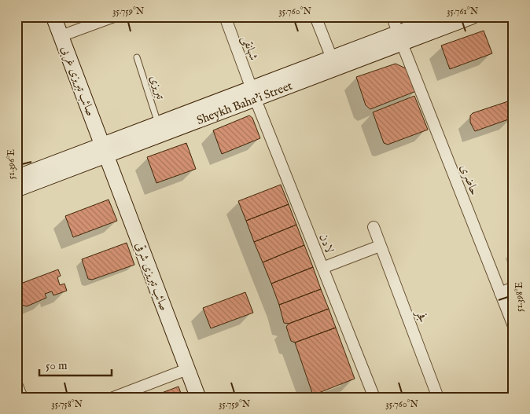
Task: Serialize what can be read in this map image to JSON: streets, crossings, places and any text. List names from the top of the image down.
{
  "streets": {
    "main road": ["صائب تبریزی غربی", "Sheykh Baha'i Street", "صائب تبریزی شرقی"],
    "street": [
      "شهانقی",
      "حاضری",
      "لادن",
      "فجر"
    ],
    "lane": ["تبریزی"]
  },
  "crossings": [
    ["شهانقی", "Sheykh Baha'i Street"],
    ["شهانقی", "لادن"],
    ["صائب تبریزی غربی", "Sheykh Baha'i Street"],
    ["صائب تبریزی غربی", "صائب تبریزی شرقی"],
    ["تبریزی", "Sheykh Baha'i Street"],
    ["Sheykh Baha'i Street", "حاضری"],
    ["Sheykh Baha'i Street", "لادن"],
    ["Sheykh Baha'i Street", "صائب تبریزی شرقی"]
  ],
  "scale_bar": "50 m",
  "coordinates": [
    "35.759°N",
    "35.760°N",
    "35.761°N",
    "51.396°E",
    "51.398°E",
    "35.758°N"
  ]
}
